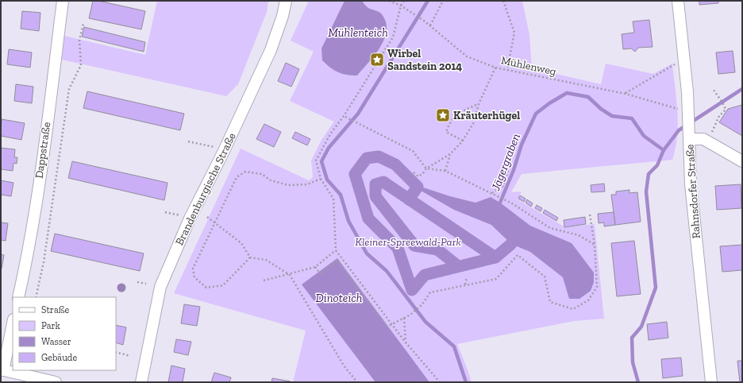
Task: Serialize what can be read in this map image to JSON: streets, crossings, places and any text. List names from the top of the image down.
{
  "streets": {
    "street": ["Dappstraße", "Brandenburgische Straße", "Rahnsdorfer Straße"],
    "path": ["Mühlenweg"]
  },
  "crossings": [
    ["Mühlenweg", "Rahnsdorfer Straße"]
  ],
  "water": ["Mühlenteich", "Jägergraben", "Dinoteich"],
  "parks": ["Kleiner-Spreewald-Park"],
  "places": {
    "place": ["Wirbel Sandstein 2014", "Kräuterhügel"]
  },
  "legend": [
    "Straße",
    "Park",
    "Wasser",
    "Gebäude"
  ]
}
